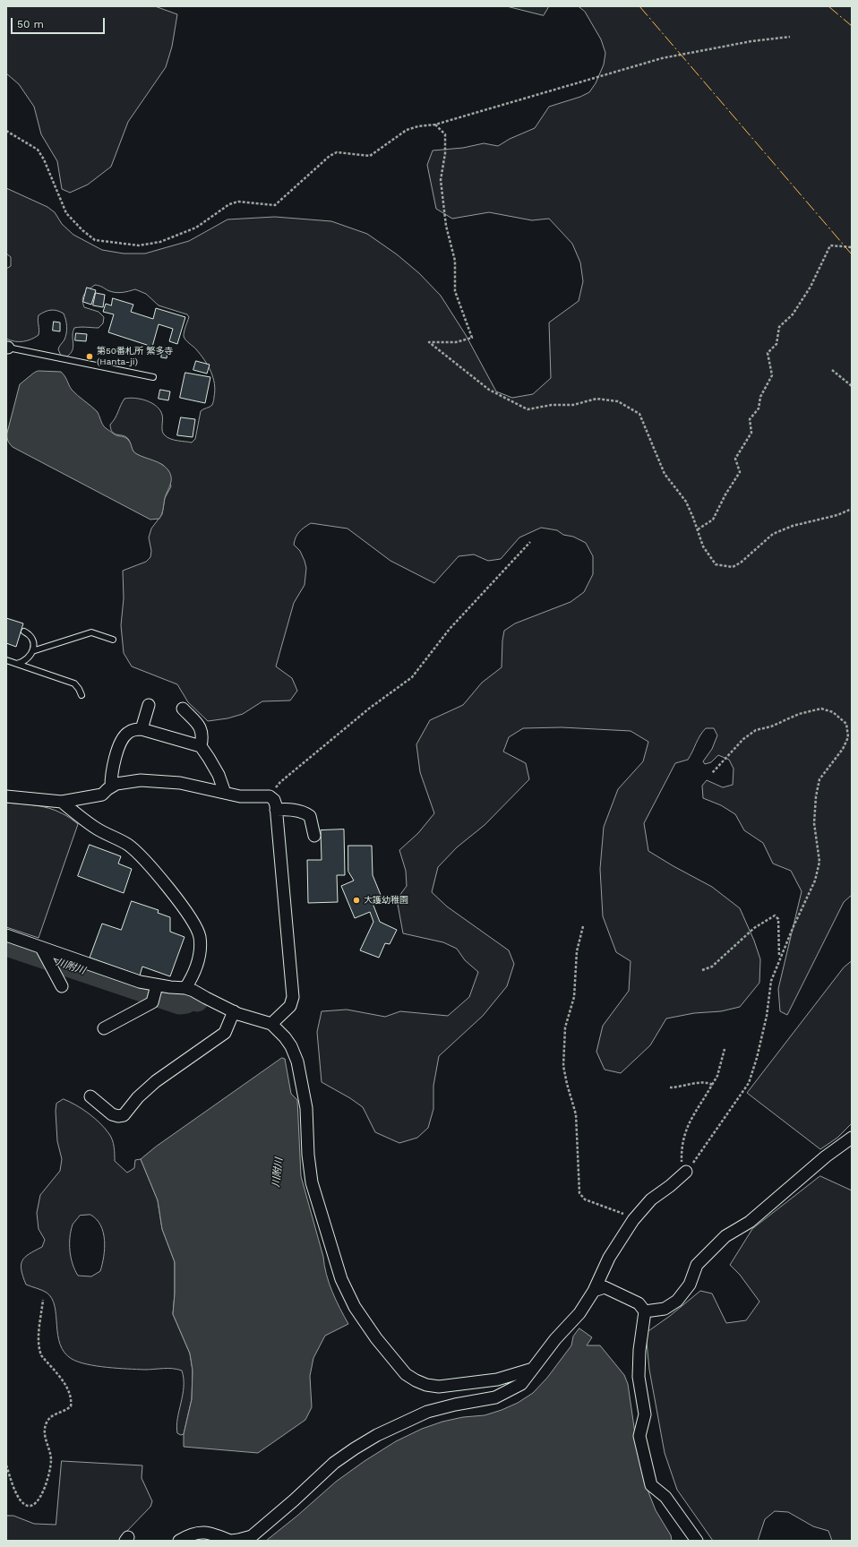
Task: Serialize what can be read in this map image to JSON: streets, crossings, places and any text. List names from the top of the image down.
{
  "water": ["川附川"],
  "places": ["第50番札所 繁多寺 (Hanta-ji)", "大護幼稚園"],
  "scale_bar": "50 m"
}
